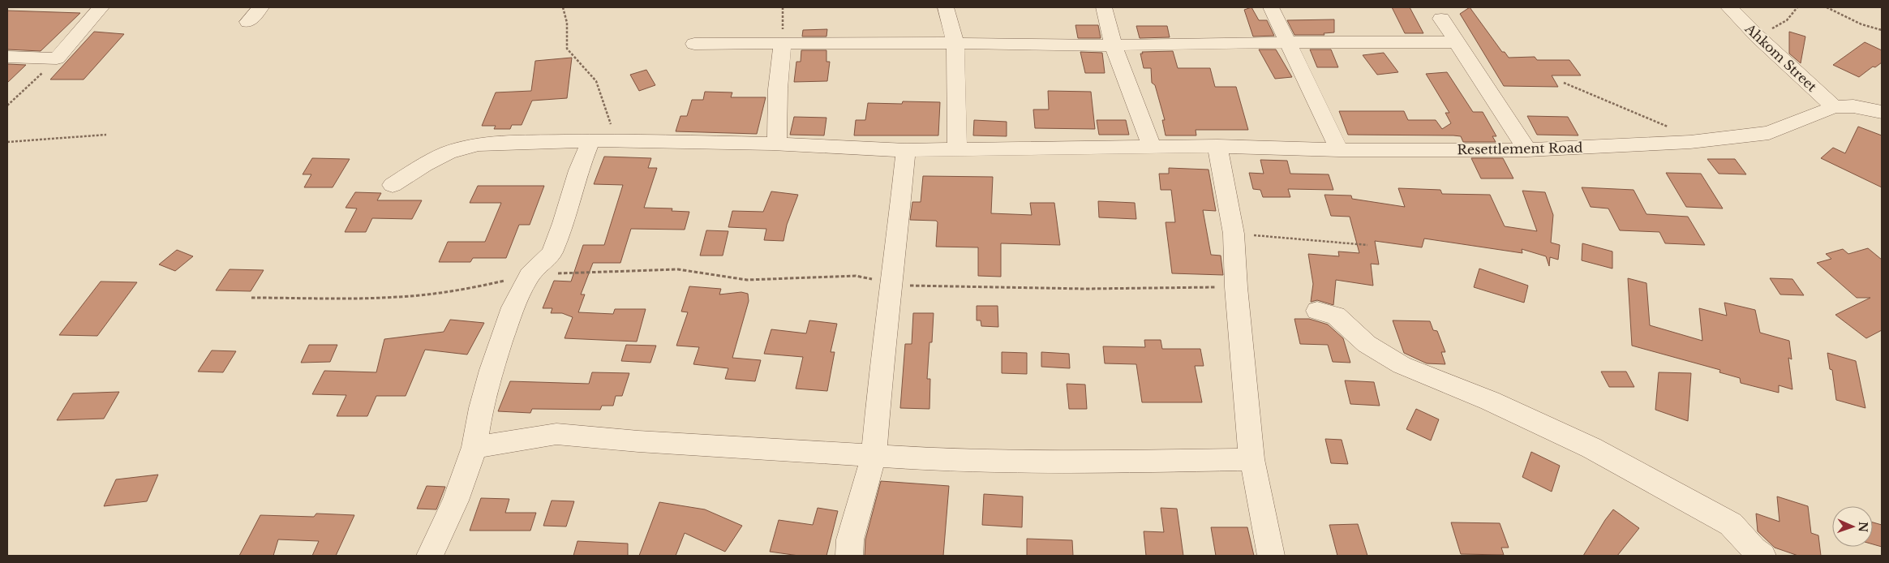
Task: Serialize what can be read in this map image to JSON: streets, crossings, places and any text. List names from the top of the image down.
{
  "streets": {
    "street": ["Ahkom Street", "Resettlement Road"]
  },
  "crossings": [
    ["Ahkom Street", "Resettlement Road"]
  ],
  "north": "right"
}
